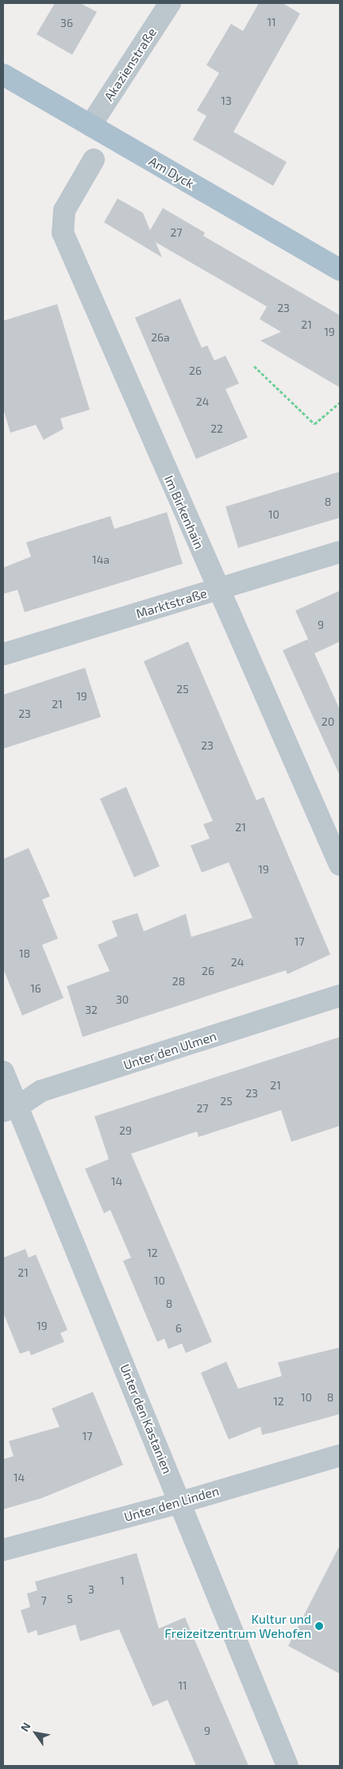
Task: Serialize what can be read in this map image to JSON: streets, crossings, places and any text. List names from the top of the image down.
{
  "streets": {
    "main road": ["Am Dyck"],
    "street": [
      "Akazienstraße",
      "Im Birkenhain",
      "Marktstraße",
      "Unter den Ulmen",
      "Unter den Kastanien",
      "Unter den Linden"
    ]
  },
  "crossings": [
    ["Akazienstraße", "Am Dyck"],
    ["Im Birkenhain", "Marktstraße"],
    ["Unter den Ulmen", "Unter den Kastanien"],
    ["Unter den Kastanien", "Unter den Linden"]
  ],
  "places": ["Kultur und Freizeitzentrum Wehofen"],
  "house_numbers": [
    "11",
    "36",
    "13",
    "27",
    "23",
    "21",
    "19",
    "26a",
    "26",
    "24",
    "22",
    "8",
    "10",
    "14a",
    "9",
    "25",
    "19",
    "21",
    "23",
    "20",
    "23",
    "21",
    "19",
    "17",
    "18",
    "24",
    "26",
    "28",
    "16",
    "30",
    "32",
    "21",
    "23",
    "25",
    "27",
    "29",
    "14",
    "12",
    "21",
    "10",
    "8",
    "19",
    "6",
    "10",
    "8",
    "12",
    "17",
    "14",
    "1",
    "3",
    "5",
    "7",
    "11",
    "9"
  ],
  "north": "top left"
}
